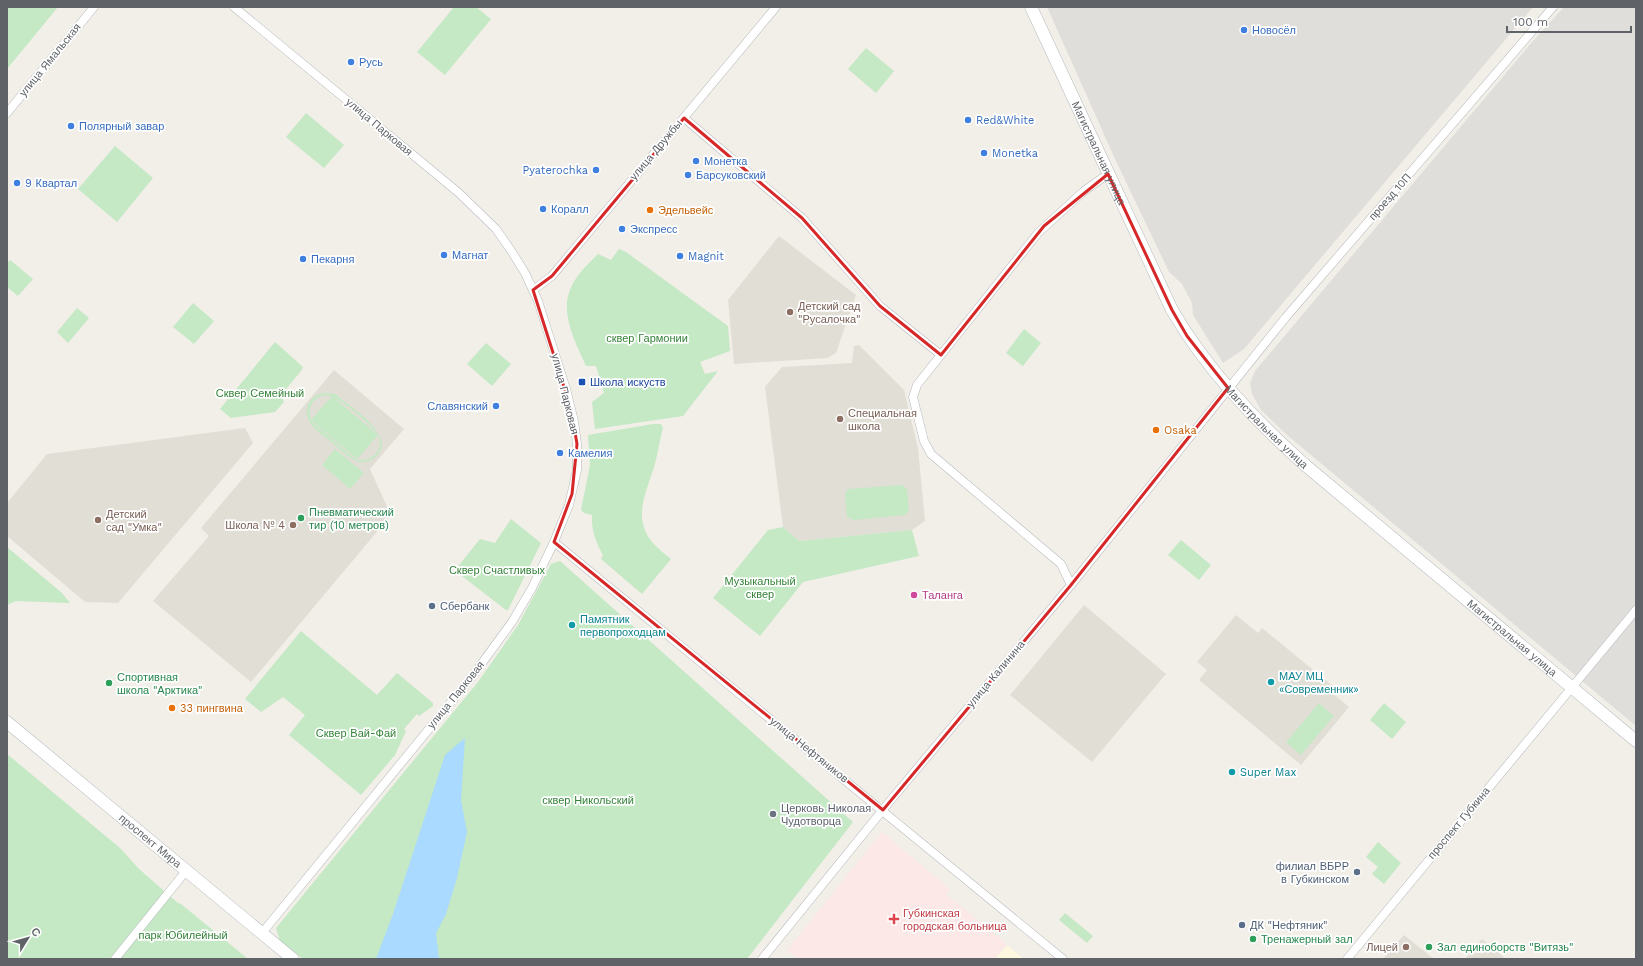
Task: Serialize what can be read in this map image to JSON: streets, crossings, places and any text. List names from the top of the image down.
{
  "streets": {
    "main road": ["Магистральная улица", "проспект Мира"],
    "street": [
      "улица Ямальская",
      "улица Парковая",
      "улица Дружбы",
      "проезд 10П",
      "улица Калинина",
      "улица Нефтяников",
      "проспект Губкина"
    ]
  },
  "crossings": [
    ["улица Парковая", "улица Дружбы"],
    ["улица Парковая", "улица Нефтяников"],
    ["улица Парковая", "проспект Мира"],
    ["Магистральная улица", "проезд 10П"],
    ["Магистральная улица", "улица Калинина"],
    ["Магистральная улица", "проспект Губкина"],
    ["проезд 10П", "улица Калинина"],
    ["улица Калинина", "улица Нефтяников"]
  ],
  "parks": [
    "сквер Гармонии",
    "Сквер Семейный",
    "Сквер Счастливых",
    "Музыкальный сквер",
    "Сквер Вай-Фай",
    "сквер Никольский",
    "парк Юбилейный"
  ],
  "places": {
    "other": [
      "Новосёл",
      "Русь",
      "Red&White",
      "Полярный завар",
      "Monetka",
      "Монетка",
      "Pyaterochka",
      "Барсуковский",
      "9 Квартал",
      "Коралл",
      "Эдельвейс",
      "Экспресс",
      "Магнат",
      "Magnit",
      "Пекарня",
      "Детский сад \"Русалочка\"",
      "Славянский",
      "Специальная школа",
      "Osaka",
      "Камелия",
      "Пневматический тир (10 метров)",
      "Детский сад \"Умка\"",
      "Школа № 4",
      "Таланга",
      "Сбербанк",
      "Памятник первопроходцам",
      "МАУ МЦ «Современник»",
      "Спортивная школа \"Арктика\"",
      "33 пингвина",
      "Super Max",
      "Церковь Николая Чудотворца",
      "филиал ВБРР в Губкинском",
      "ДК \"Нефтяник\"",
      "Тренажерный зал",
      "Лицей",
      "Зал единоборств \"Витязь\""
    ],
    "transit": ["Школа искуств"],
    "health": ["Губкинская городская больница"]
  },
  "scale_bar": "100 m",
  "north": "top right"
}
